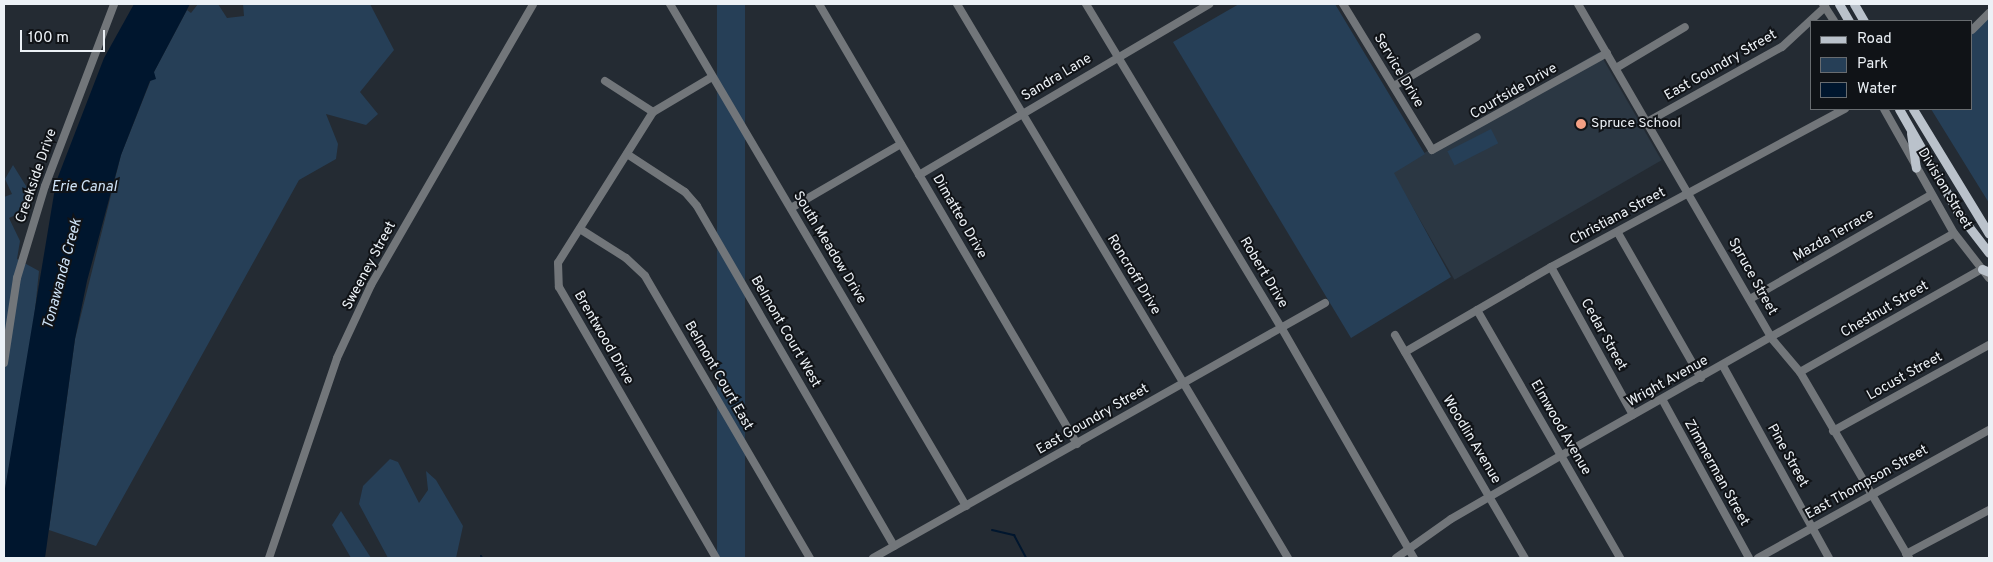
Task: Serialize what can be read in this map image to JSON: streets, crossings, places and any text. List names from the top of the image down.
{
  "streets": {
    "street": [
      "East Goundry Street",
      "Service Drive",
      "Sandra Lane",
      "Courtside Drive",
      "Creekside Drive",
      "Division Street",
      "Dimatteo Drive",
      "Christiana Street",
      "Mazda Terrace",
      "South Meadow Drive",
      "Sweeney Street",
      "Robert Drive",
      "Roncroff Drive",
      "Spruce Street",
      "Chestnut Street",
      "Belmont Court West",
      "Cedar Street",
      "Brentwood Drive",
      "Belmont Court East",
      "Locust Street",
      "Wright Avenue",
      "Elmwood Avenue",
      "Woodlin Avenue",
      "Pine Street",
      "Zimmerman Street",
      "East Thompson Street"
    ]
  },
  "crossings": [
    ["East Goundry Street", "Dimatteo Drive"],
    ["East Goundry Street", "South Meadow Drive"],
    ["East Goundry Street", "Robert Drive"],
    ["East Goundry Street", "Roncroff Drive"],
    ["East Goundry Street", "Spruce Street"],
    ["East Goundry Street", "Belmont Court West"],
    ["Service Drive", "Courtside Drive"],
    ["Sandra Lane", "Dimatteo Drive"],
    ["Sandra Lane", "Robert Drive"],
    ["Sandra Lane", "Roncroff Drive"],
    ["Courtside Drive", "Spruce Street"],
    ["Division Street", "Mazda Terrace"],
    ["Division Street", "Chestnut Street"],
    ["Division Street", "Wright Avenue"],
    ["Christiana Street", "Spruce Street"],
    ["Christiana Street", "Cedar Street"],
    ["Christiana Street", "Elmwood Avenue"],
    ["Christiana Street", "Woodlin Avenue"],
    ["Mazda Terrace", "Spruce Street"],
    ["South Meadow Drive", "Brentwood Drive"],
    ["Robert Drive", "Wright Avenue"],
    ["Spruce Street", "Chestnut Street"],
    ["Spruce Street", "Locust Street"],
    ["Spruce Street", "Wright Avenue"],
    ["Spruce Street", "East Thompson Street"],
    ["Belmont Court West", "Brentwood Drive"],
    ["Cedar Street", "Wright Avenue"],
    ["Brentwood Drive", "Belmont Court East"],
    ["Wright Avenue", "Elmwood Avenue"],
    ["Wright Avenue", "Woodlin Avenue"],
    ["Wright Avenue", "Pine Street"],
    ["Wright Avenue", "Zimmerman Street"],
    ["Pine Street", "East Thompson Street"]
  ],
  "water": ["Erie Canal", "Tonawanda Creek"],
  "places": ["Spruce School"],
  "legend": ["Road", "Park", "Water"],
  "scale_bar": "100 m"
}
